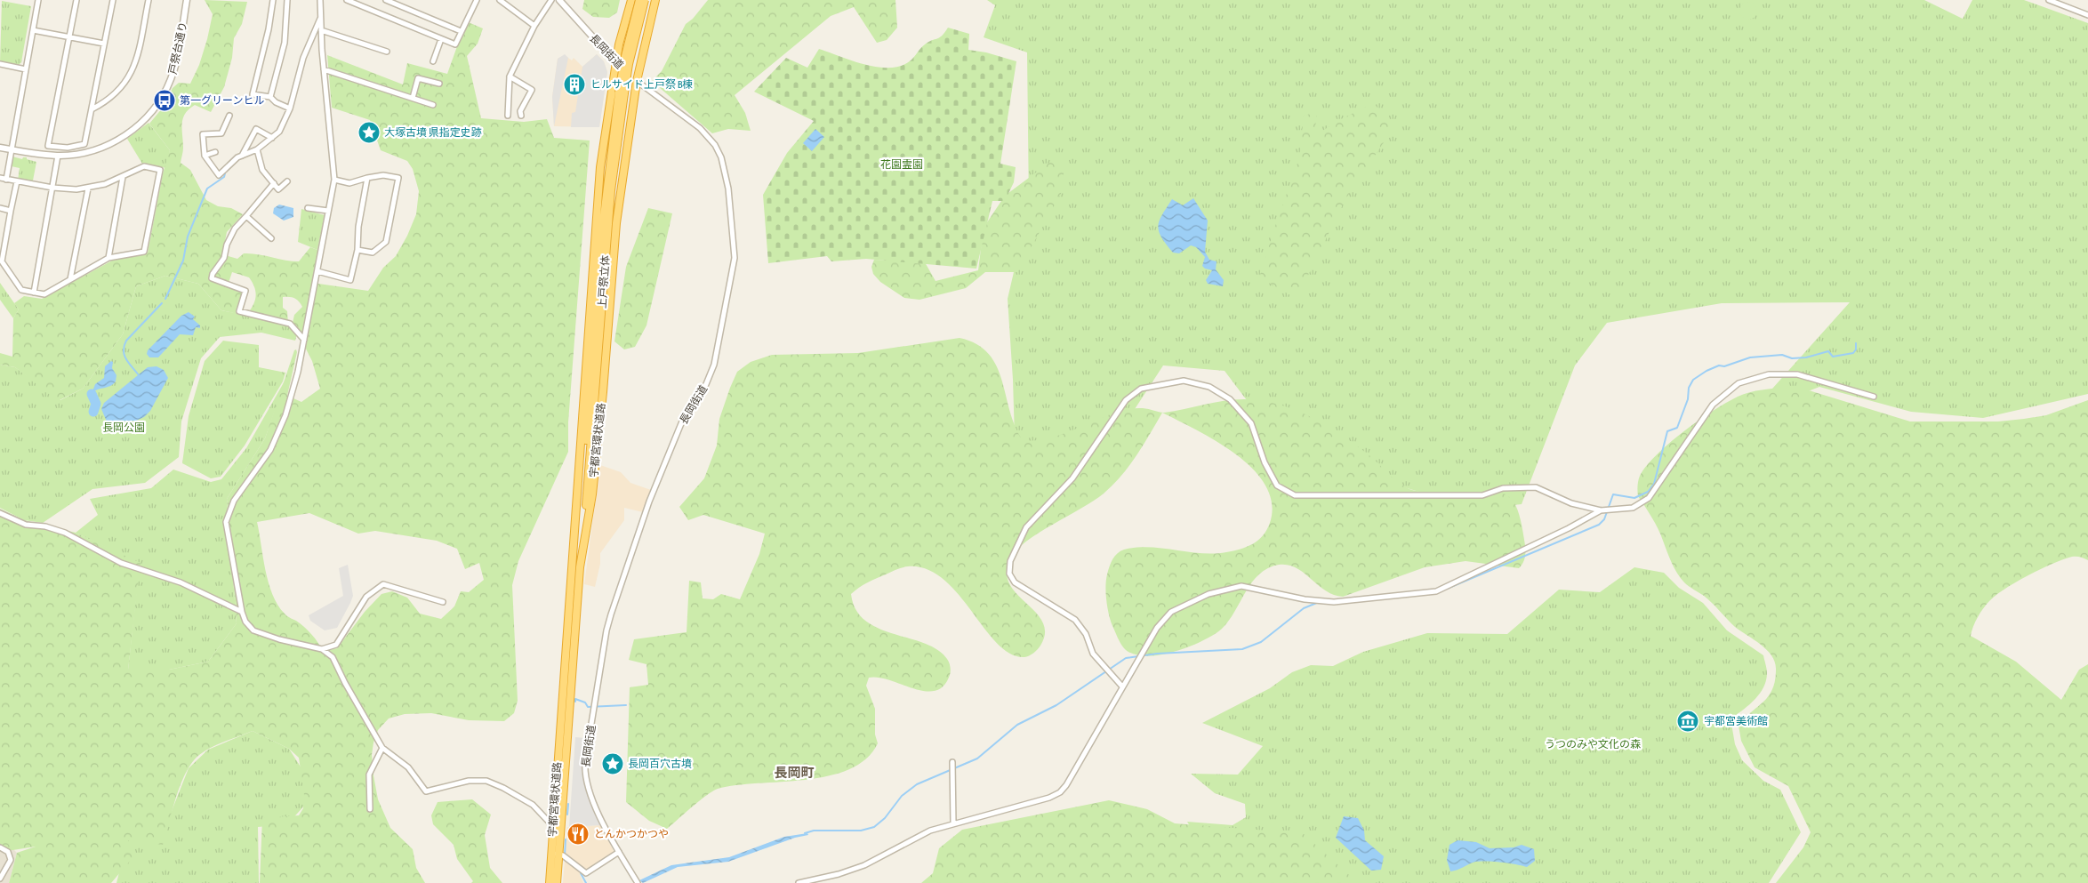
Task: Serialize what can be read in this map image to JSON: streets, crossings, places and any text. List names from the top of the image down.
{
  "streets": {
    "highway": ["上戸祭立体", "宇都宮環状道路"],
    "street": ["戸祭台通り", "長岡街道"]
  },
  "crossings": [
    ["長岡街道", "宇都宮環状道路"],
    ["上戸祭立体", "宇都宮環状道路"]
  ],
  "districts": ["長岡町"],
  "parks": ["花園霊園", "長岡公園", "うつのみや文化の森"],
  "places": {
    "building": ["ヒルサイド上戸祭 B棟"],
    "bus stop": ["第一グリーンヒル"],
    "place": ["大塚古墳 県指定史跡", "長岡百穴古墳"],
    "museum": ["宇都宮美術館"],
    "restaurant": ["とんかつかつや"]
  }
}
